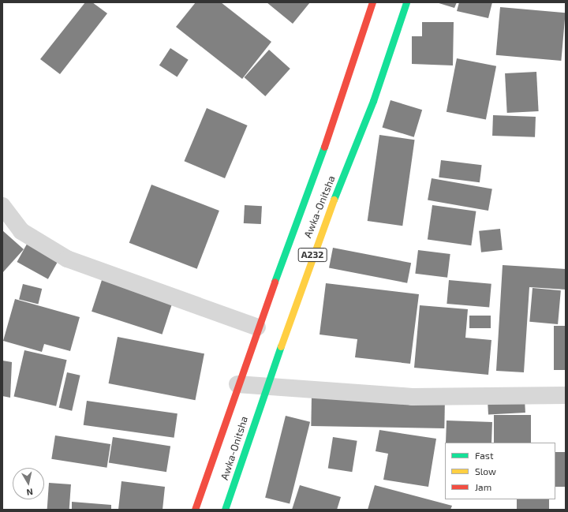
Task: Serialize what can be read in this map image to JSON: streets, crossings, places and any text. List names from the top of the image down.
{
  "streets": {
    "main road": ["Awka-Onitsha", "A232"]
  },
  "legend": ["Fast", "Slow", "Jam"],
  "north": "bottom"
}
